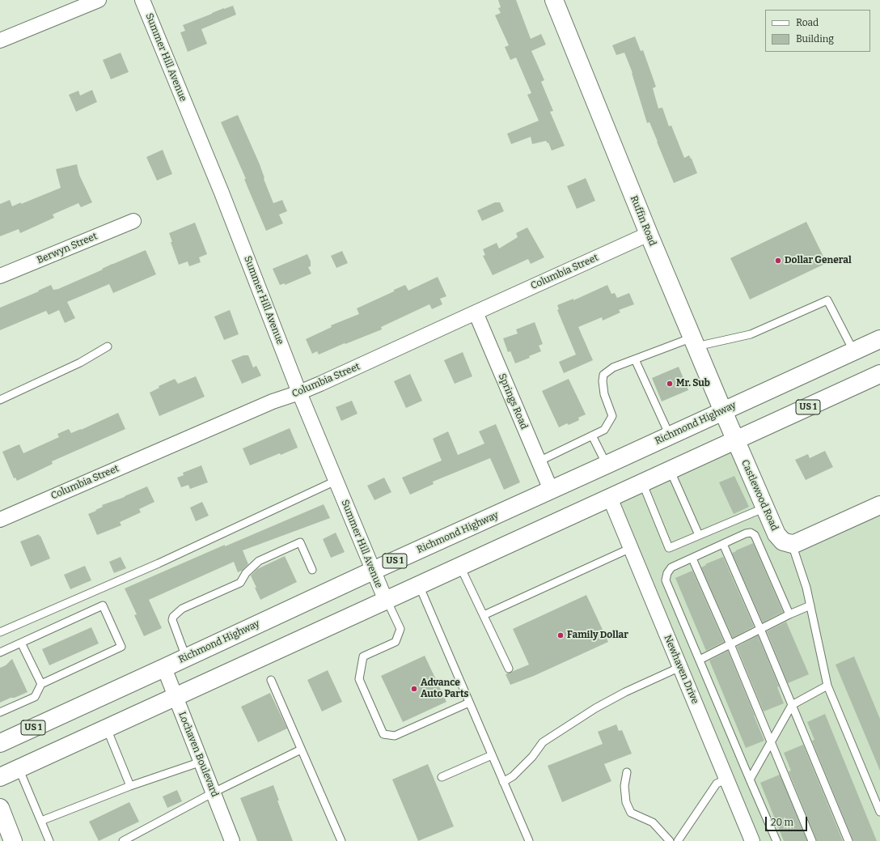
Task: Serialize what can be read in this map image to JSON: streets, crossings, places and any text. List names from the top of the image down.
{
  "streets": {
    "main road": [
      "Ruffin Road",
      "US 1",
      "Richmond Highway",
      "Castlewood Road"
    ],
    "street": [
      "Summer Hill Avenue",
      "Berwyn Street",
      "Columbia Street",
      "Springs Road",
      "Newhaven Drive",
      "Lochaven Boulevard"
    ]
  },
  "crossings": [
    ["Summer Hill Avenue", "Columbia Street"],
    ["Summer Hill Avenue", "US 1"],
    ["Summer Hill Avenue", "Richmond Highway"],
    ["Ruffin Road", "Columbia Street"],
    ["Ruffin Road", "US 1"],
    ["Ruffin Road", "Richmond Highway"],
    ["Ruffin Road", "Castlewood Road"],
    ["Columbia Street", "Springs Road"],
    ["Springs Road", "Richmond Highway"],
    ["US 1", "Castlewood Road"],
    ["US 1", "Newhaven Drive"],
    ["US 1", "Lochaven Boulevard"],
    ["Richmond Highway", "Lochaven Boulevard"]
  ],
  "places": [
    "Dollar General",
    "Mr. Sub",
    "Family Dollar",
    "Advance Auto Parts"
  ],
  "legend": ["Road", "Building"],
  "scale_bar": "20 m"
}
